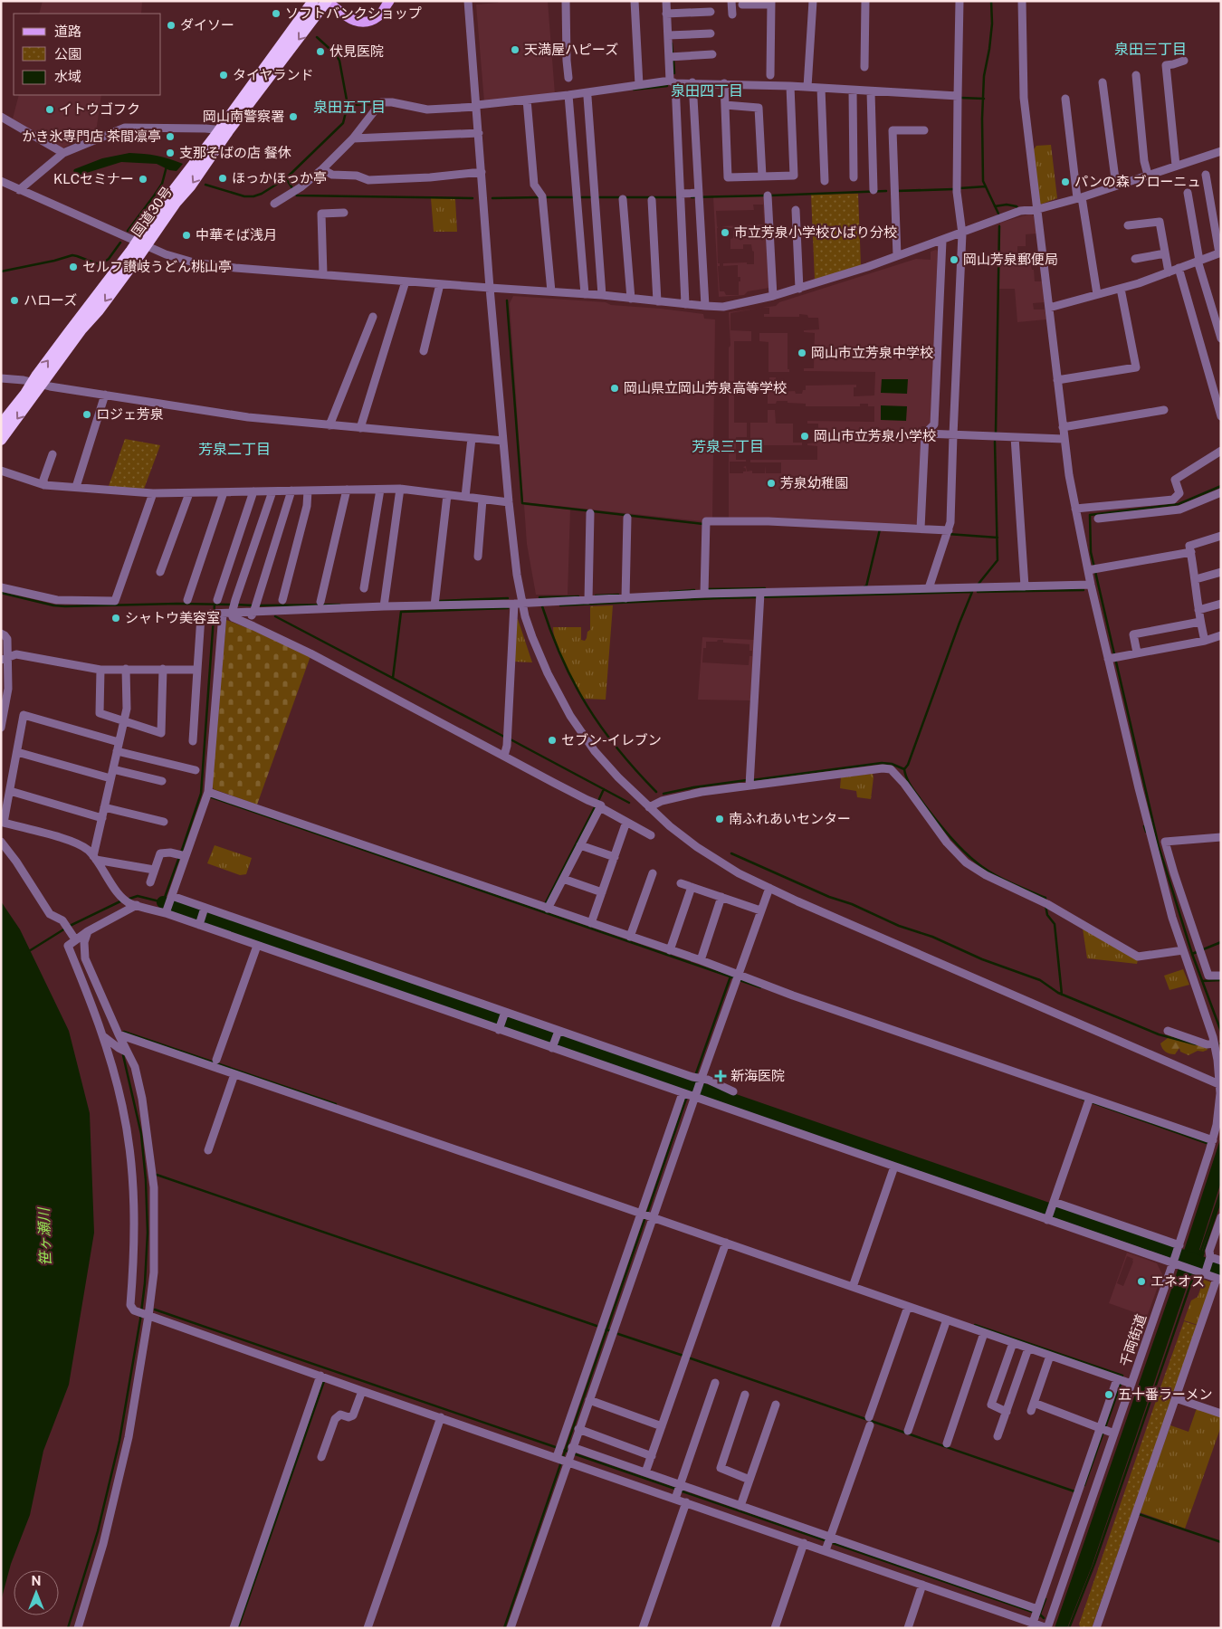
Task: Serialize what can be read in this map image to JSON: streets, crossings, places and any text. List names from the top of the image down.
{
  "streets": {
    "highway": ["国道30号"],
    "street": ["千両街道"]
  },
  "districts": [
    "泉田三丁目",
    "泉田四丁目",
    "泉田五丁目",
    "芳泉三丁目",
    "芳泉二丁目"
  ],
  "water": ["笹ヶ瀬川"],
  "places": {
    "other": [
      "ソフトバンクショップ",
      "ダイソー",
      "天満屋ハピーズ",
      "伏見医院",
      "タイヤランド",
      "イトウゴフク",
      "岡山南警察署",
      "かき氷専門店 茶間凛亭",
      "支那そばの店 餐休",
      "ほっかほっか亭",
      "KLCセミナー",
      "パンの森 ブローニュ",
      "市立芳泉小学校ひばり分校",
      "中華そば浅月",
      "岡山芳泉郵便局",
      "セルフ讃岐うどん桃山亭",
      "ハローズ",
      "岡山市立芳泉中学校",
      "岡山県立岡山芳泉高等学校",
      "ロジェ芳泉",
      "岡山市立芳泉小学校",
      "芳泉幼稚園",
      "シャトウ美容室",
      "セブン-イレブン",
      "南ふれあいセンター",
      "エネオス",
      "五十番ラーメン"
    ],
    "health": ["新海医院"]
  },
  "legend": ["道路", "公園", "水域"],
  "north": "top"
}
